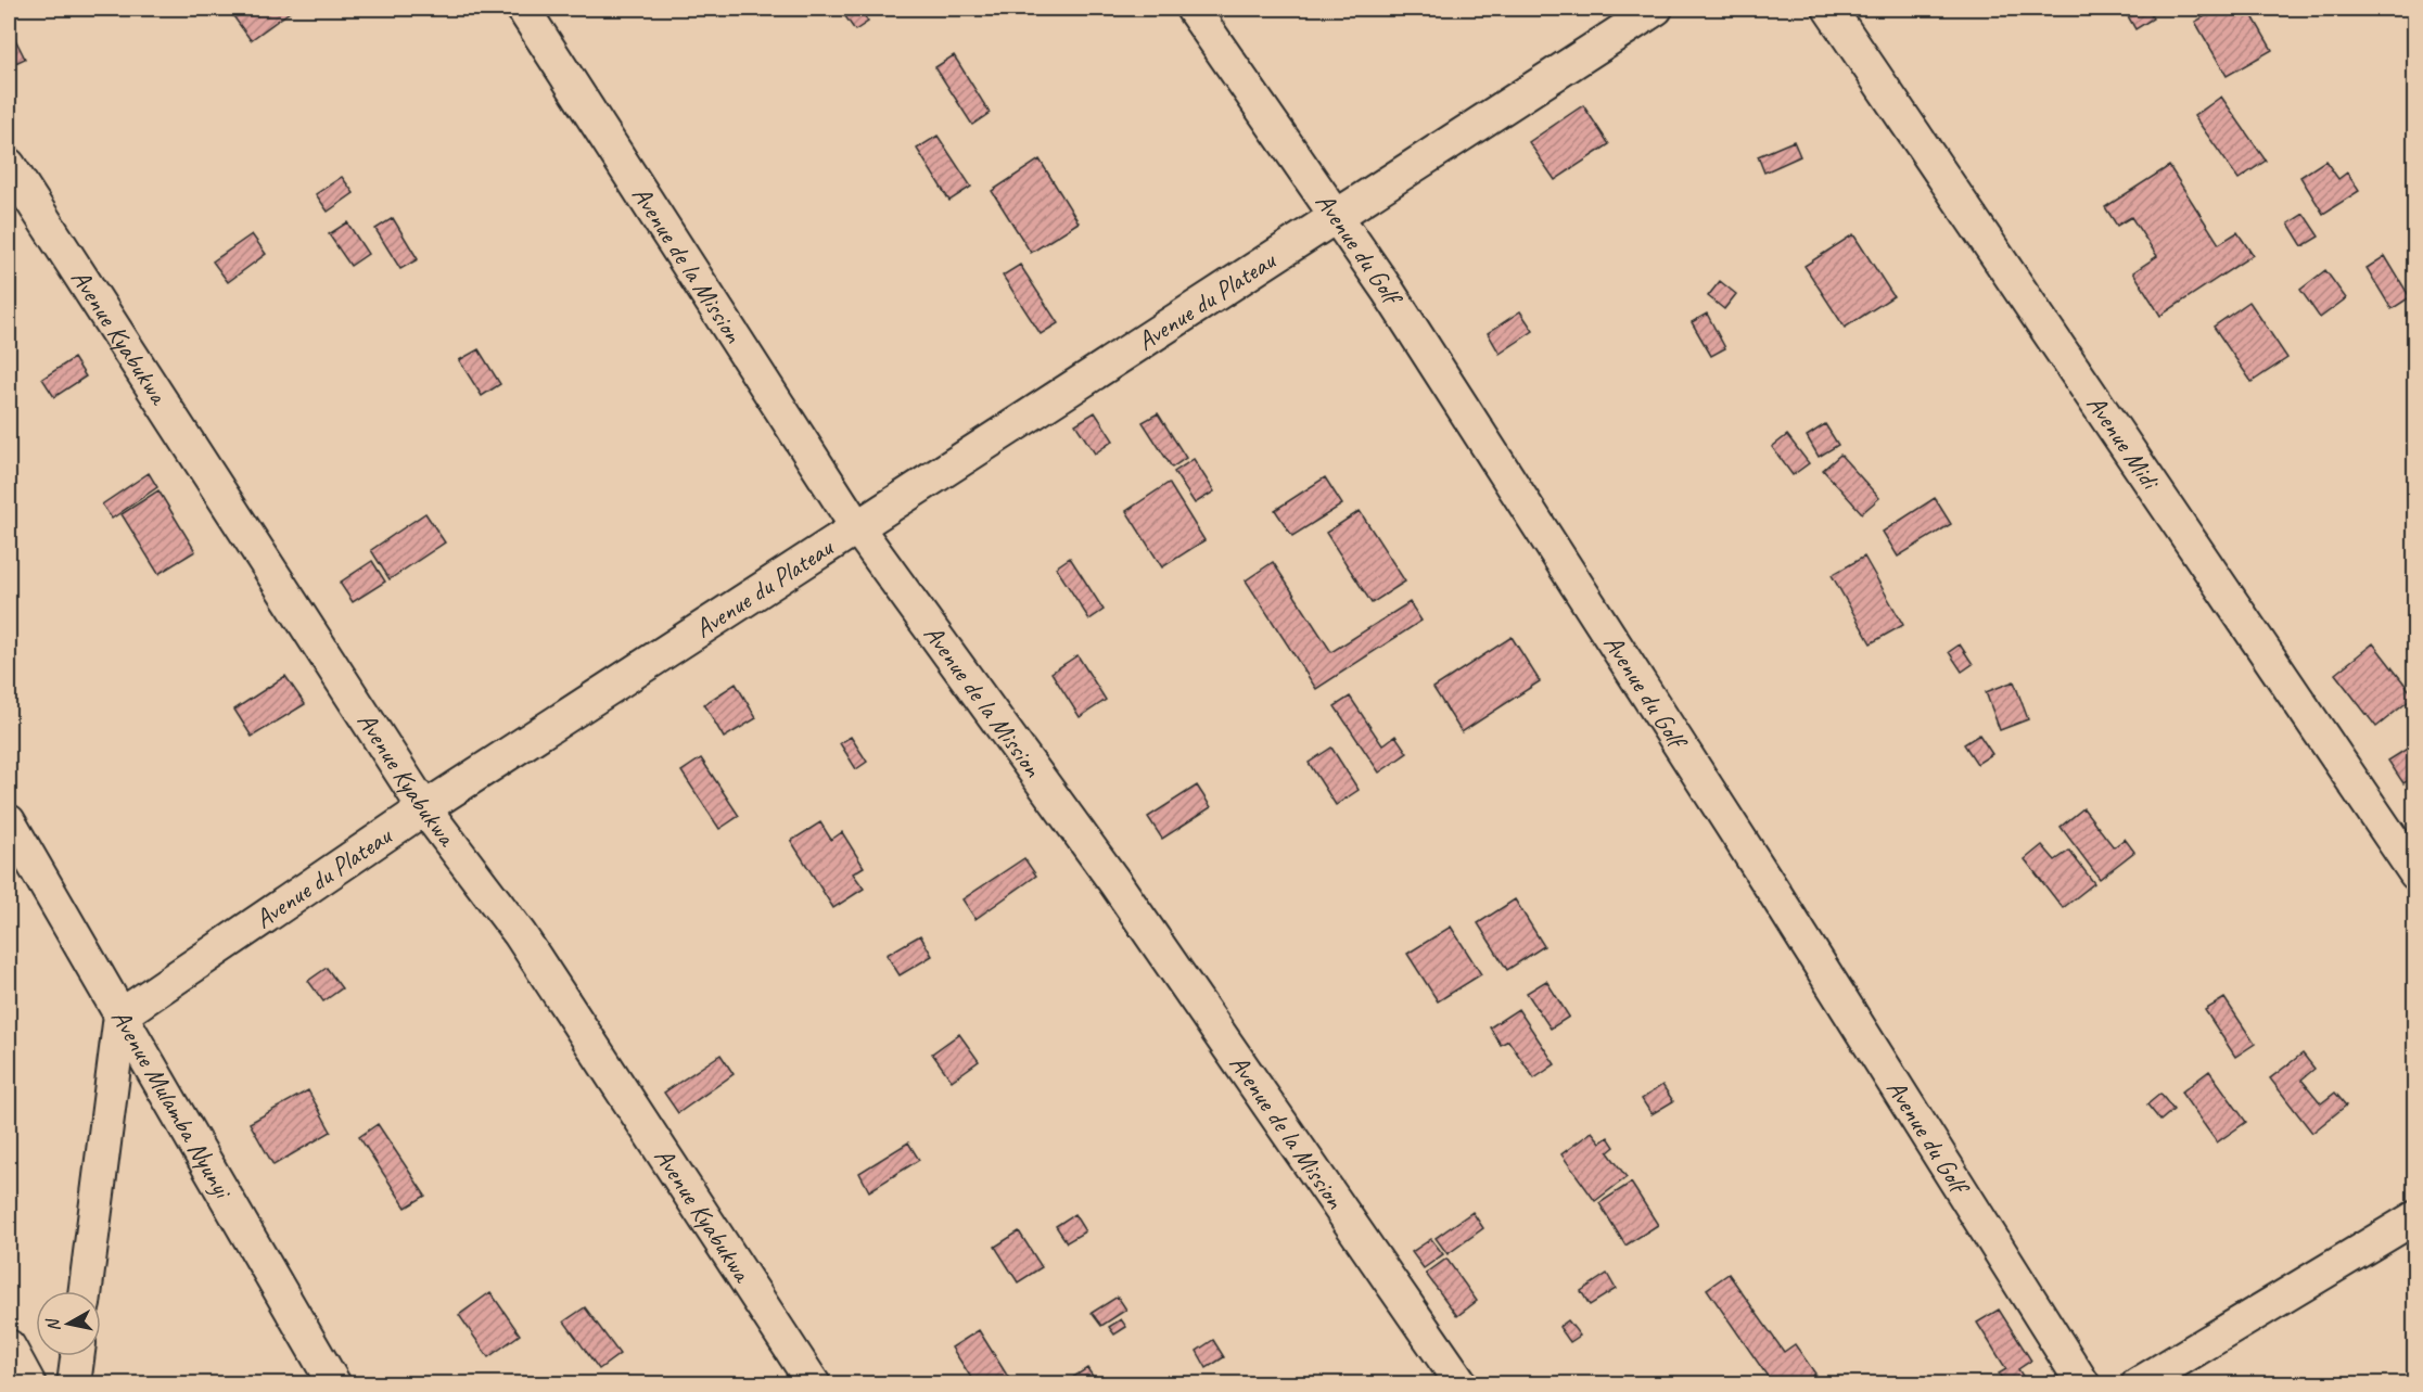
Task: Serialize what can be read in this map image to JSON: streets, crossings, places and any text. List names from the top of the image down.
{
  "streets": {
    "street": [
      "Avenue du Golf",
      "Avenue de la Mission",
      "Avenue du Plateau",
      "Avenue Kyabukwa",
      "Avenue Midi",
      "Avenue Mulamba Nyunyi"
    ]
  },
  "crossings": [
    ["Avenue du Golf", "Avenue du Plateau"],
    ["Avenue de la Mission", "Avenue du Plateau"],
    ["Avenue du Plateau", "Avenue Kyabukwa"],
    ["Avenue du Plateau", "Avenue Mulamba Nyunyi"]
  ],
  "north": "left"
}
